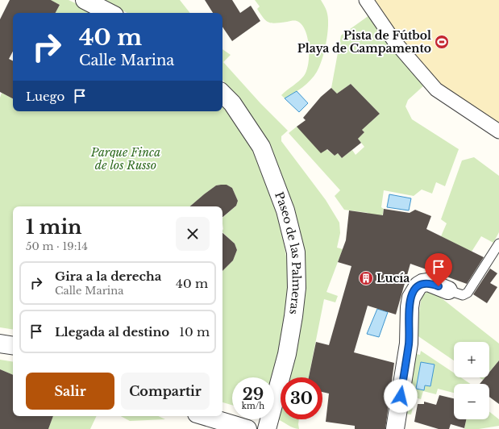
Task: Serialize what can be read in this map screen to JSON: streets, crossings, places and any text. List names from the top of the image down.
{
  "streets": {
    "street": ["Paseo de las Palmeras"]
  },
  "parks": ["Parque Finca de los Russo"],
  "places": {
    "sports": ["Pista de Fútbol Playa de Campamento"],
    "building": ["Lucía"]
  },
  "page": {
    "turn": ["40 m", "Calle Marina"],
    "then": "Luego",
    "heading": ["1 min", "50 m · 19:14"],
    "list": [
      {
        "name": "Gira a la derecha",
        "note": "Calle Marina",
        "value": "40 m"
      },
      {
        "name": "Llegada al destino",
        "value": "10 m"
      }
    ],
    "map_buttons": ["+", "−"],
    "buttons": ["Salir", "Compartir"],
    "speed": "29 km/h",
    "limit": "30"
  }
}
